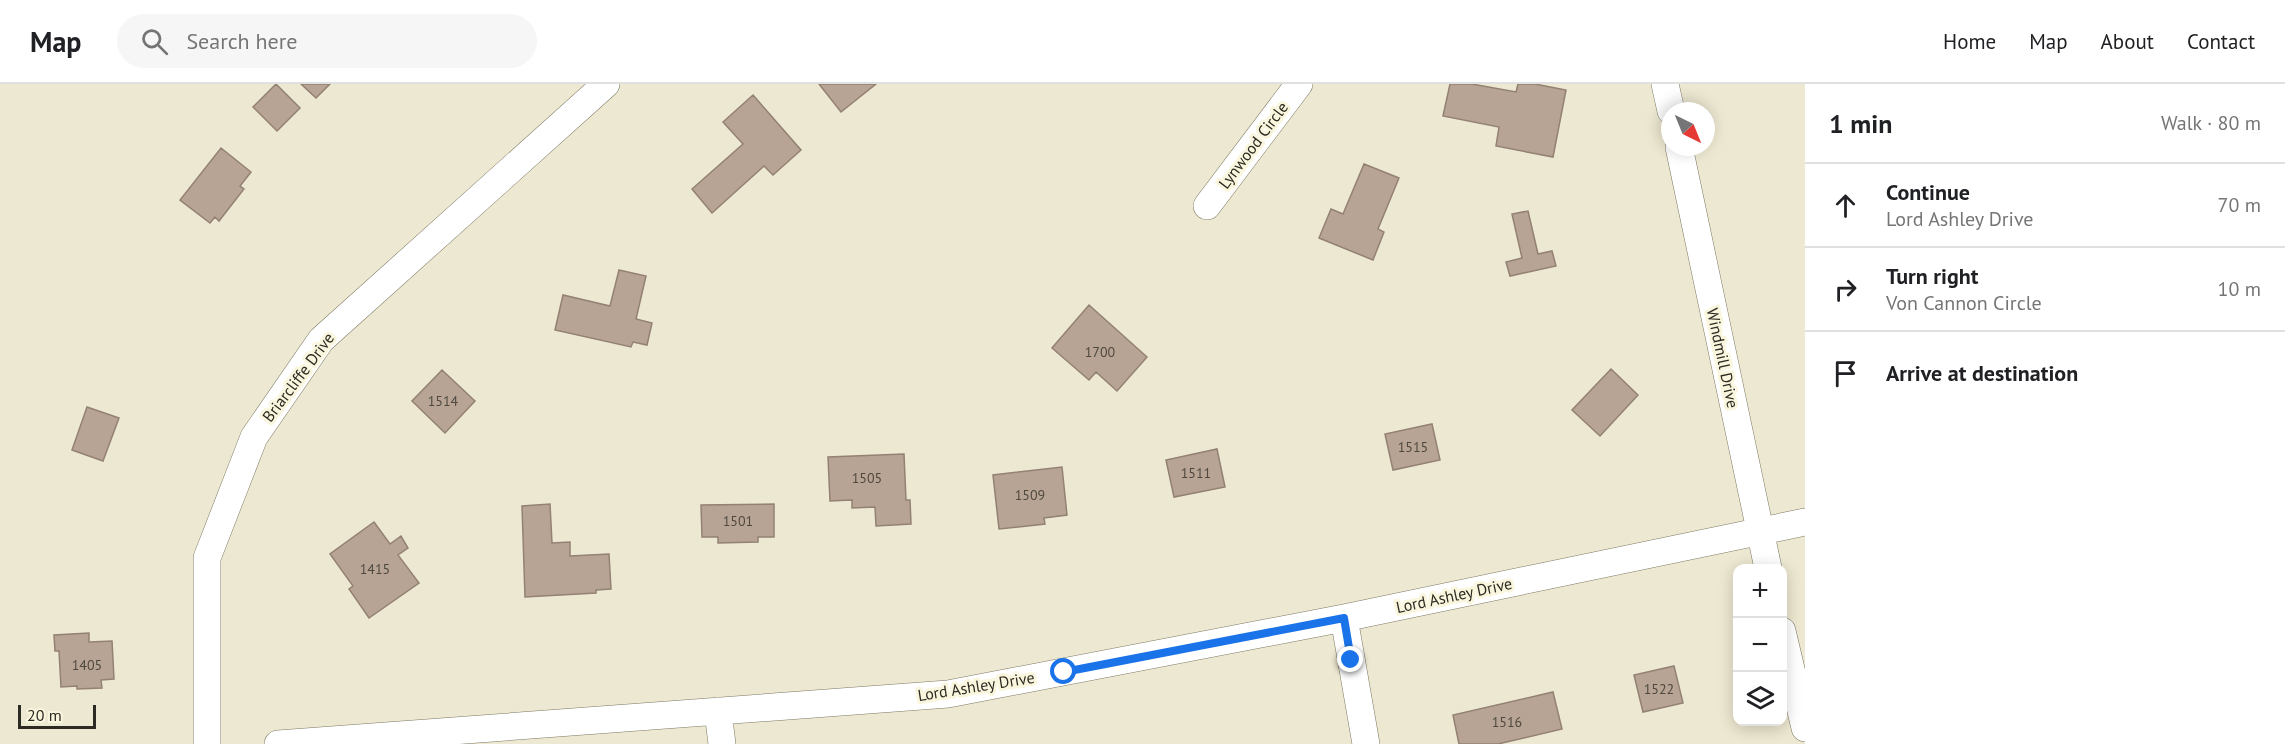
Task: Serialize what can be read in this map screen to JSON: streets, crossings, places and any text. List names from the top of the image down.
{
  "streets": {
    "street": [
      "Lynwood Circle",
      "Windmill Drive",
      "Briarcliffe Drive",
      "Lord Ashley Drive"
    ]
  },
  "crossings": [
    ["Windmill Drive", "Lord Ashley Drive"]
  ],
  "house_numbers": [
    "1700",
    "1514",
    "1515",
    "1511",
    "1505",
    "1509",
    "1501",
    "1415",
    "1405",
    "1522",
    "1516"
  ],
  "scale_bar": "20 m",
  "north": "bottom right",
  "page": {
    "header": "Map",
    "search": "Search here",
    "nav": [
      "Home",
      "Map",
      "About",
      "Contact"
    ],
    "heading": ["1 min", "Walk · 80 m"],
    "list": [
      ["Continue", "Lord Ashley Drive", "70 m"],
      ["Turn right", "Von Cannon Circle", "10 m"],
      "Arrive at destination"
    ],
    "map_buttons": ["+", "−"],
    "scale": "20 m"
  }
}
